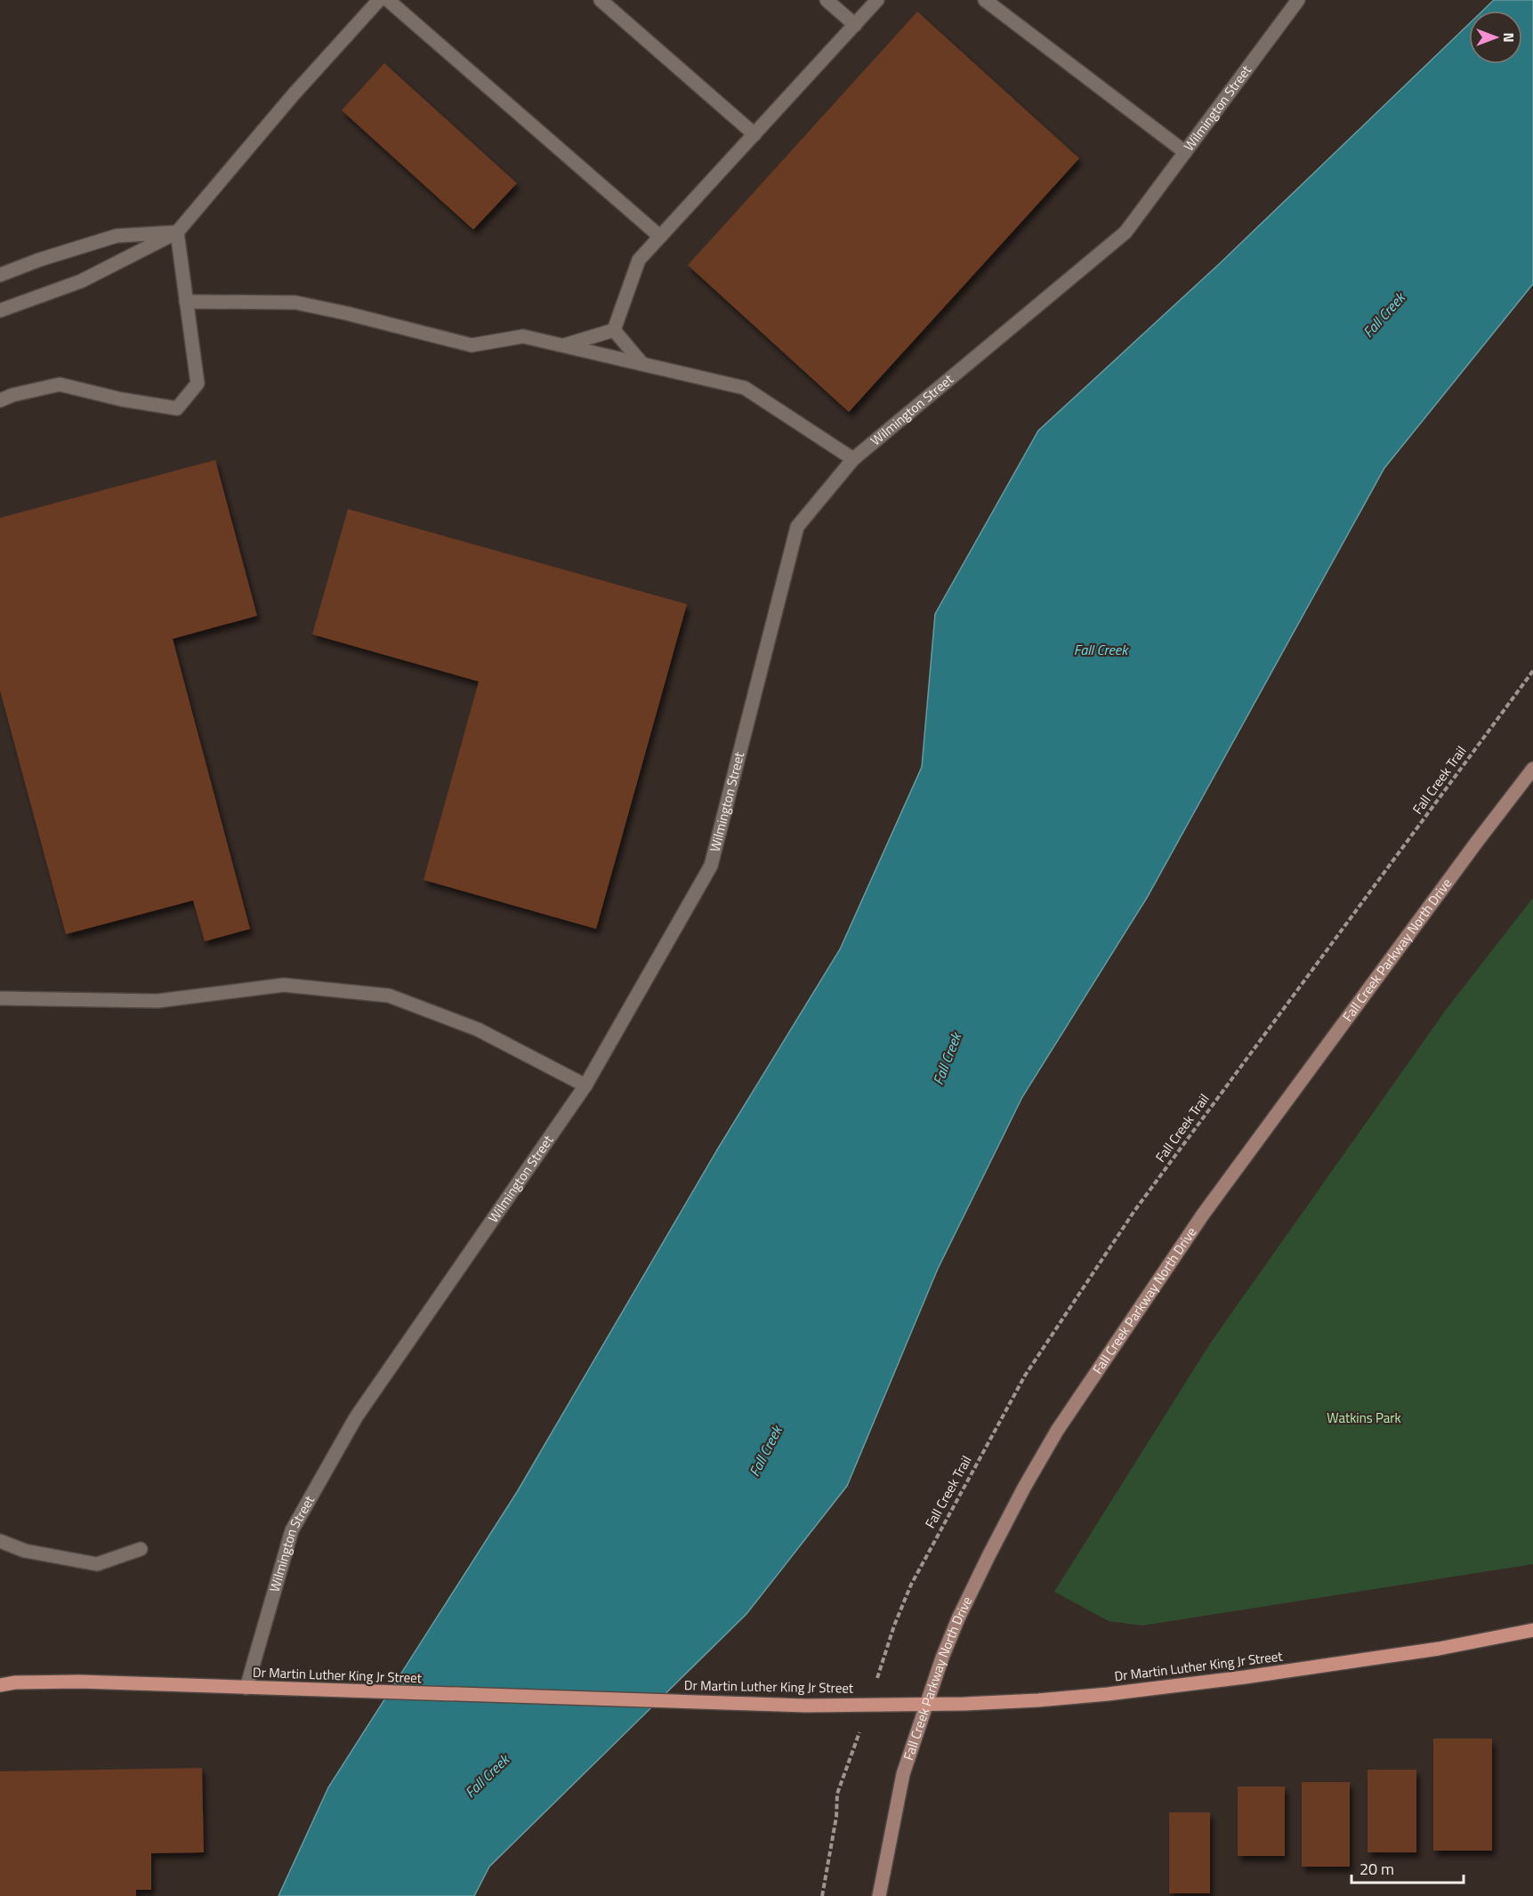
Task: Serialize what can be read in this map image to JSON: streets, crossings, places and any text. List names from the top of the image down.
{
  "streets": {
    "main road": ["Dr Martin Luther King Jr Street"],
    "street": ["Wilmington Street", "Fall Creek Parkway North Drive"],
    "path": ["Fall Creek Trail"]
  },
  "crossings": [
    ["Wilmington Street", "Dr Martin Luther King Jr Street"],
    ["Fall Creek Parkway North Drive", "Dr Martin Luther King Jr Street"]
  ],
  "water": ["Fall Creek"],
  "parks": ["Watkins Park"],
  "scale_bar": "20 m",
  "north": "right"
}
